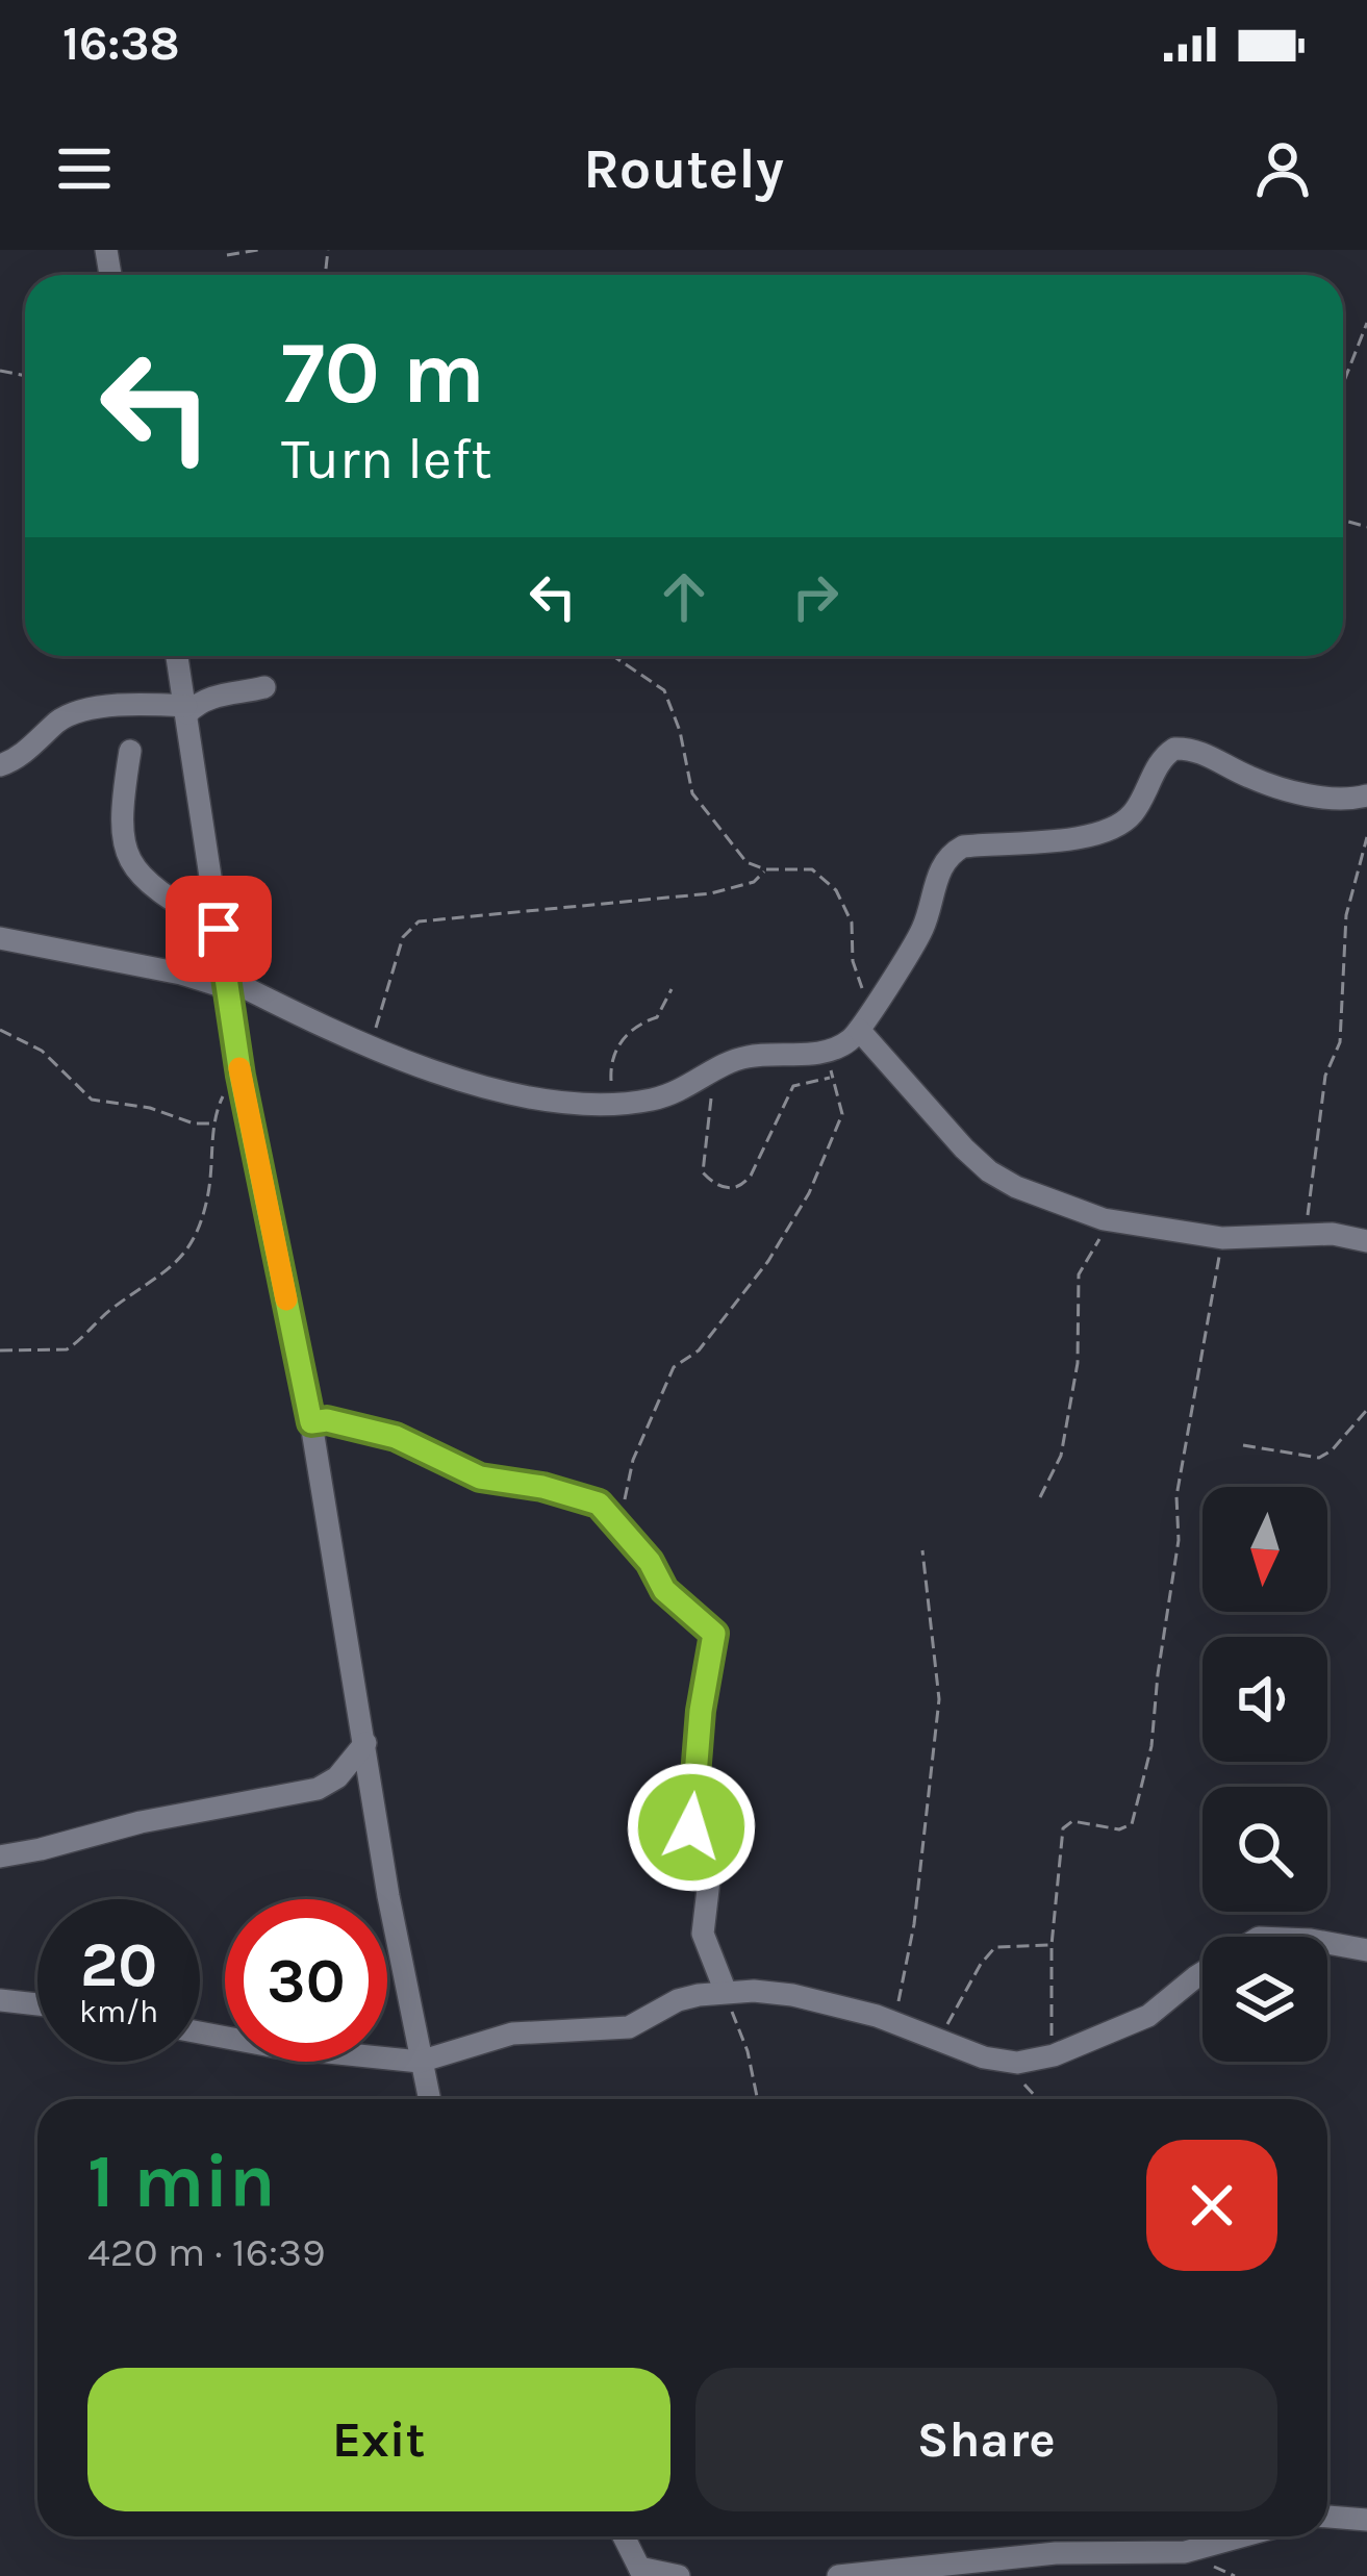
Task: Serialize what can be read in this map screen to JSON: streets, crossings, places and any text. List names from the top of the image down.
{
  "north": "bottom",
  "page": {
    "status": "16:38",
    "header": "Routely",
    "turn": ["70 m", "Turn left"],
    "speed": "20 km/h",
    "limit": "30",
    "heading": ["1 min", "420 m · 16:39"],
    "buttons": ["Exit", "Share"]
  }
}
